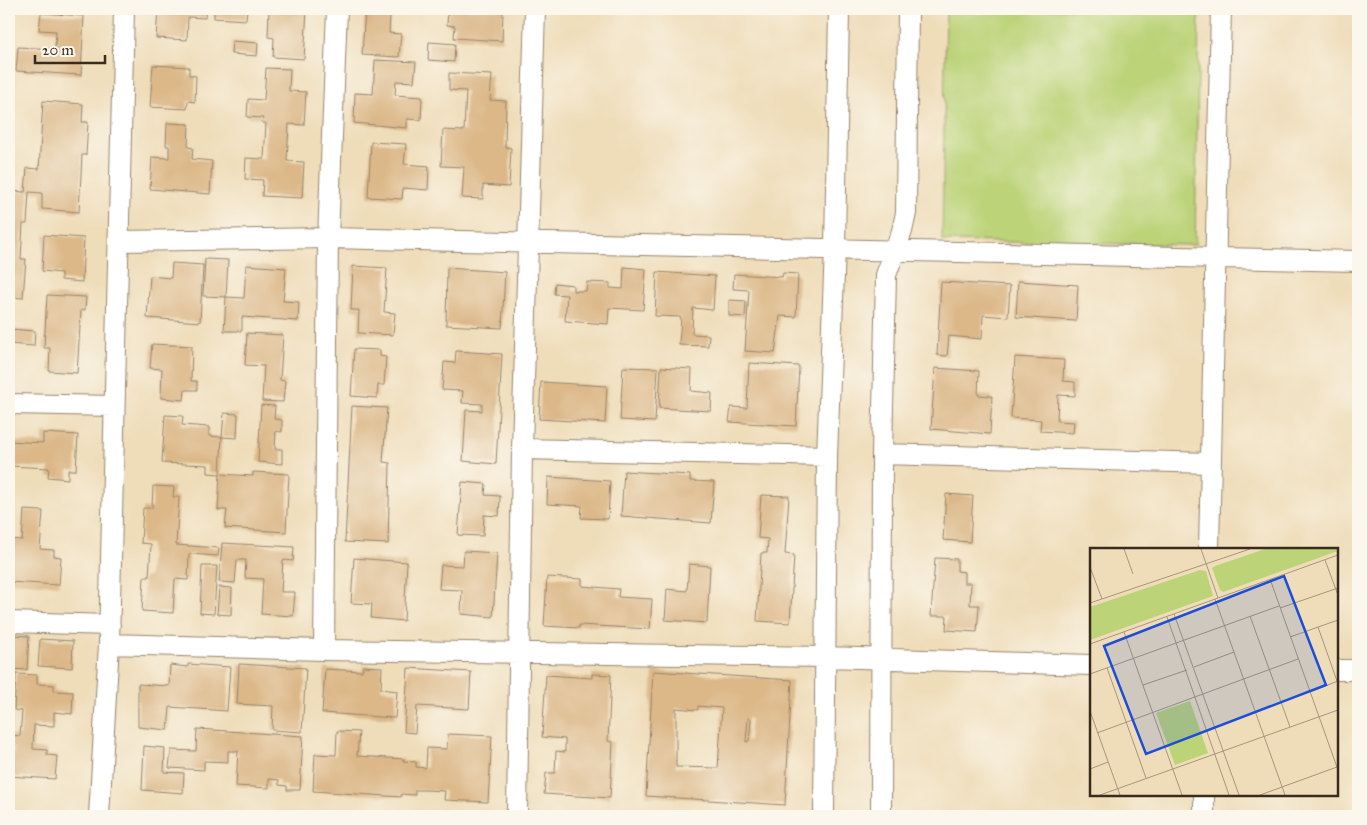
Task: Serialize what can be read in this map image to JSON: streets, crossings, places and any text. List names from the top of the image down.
{
  "scale_bar": "20 m"
}
